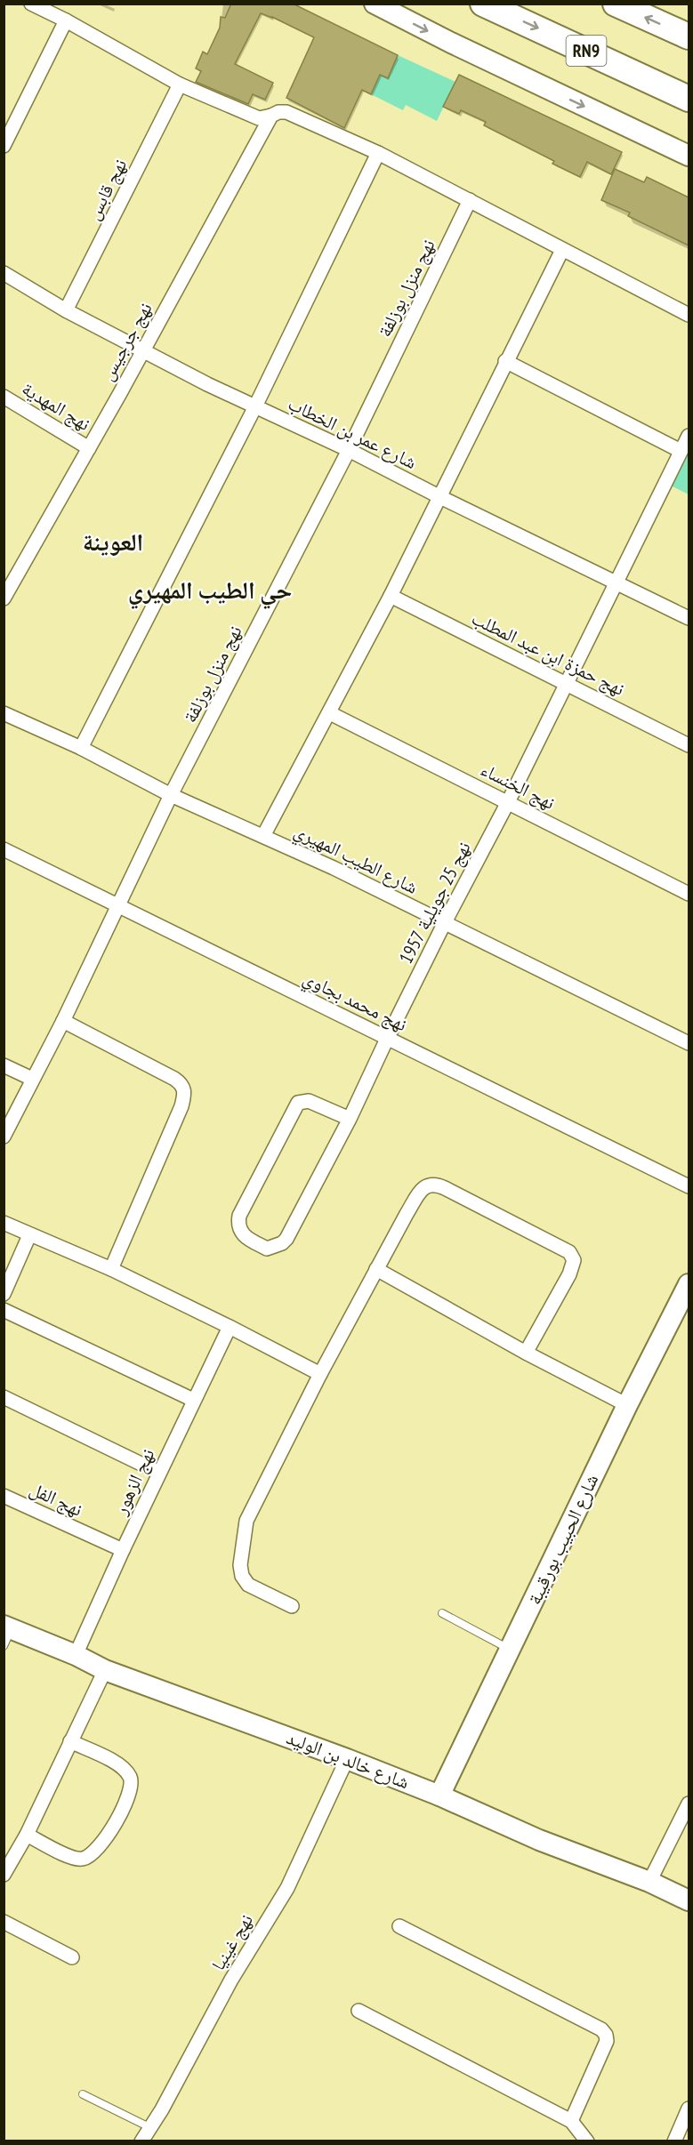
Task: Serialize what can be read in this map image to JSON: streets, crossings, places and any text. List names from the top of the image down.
{
  "streets": {
    "highway": ["RN9"],
    "street": [
      "نهج قابس",
      "نهج منزل بوزلفة",
      "نهج جرجيس",
      "نهج المهدية",
      "شارع عمر بن الخطاب",
      "نهج حمزة ابن عبد المطلب",
      "نهج الخنساء",
      "شارع الطيب المهيري",
      "نهج 25 جويلية 1957",
      "نهج محمد بجاوي",
      "نهج الزهور",
      "نهج الفل",
      "شارع الحبيب بورقيبة",
      "شارع خالد بن الوليد",
      "نهج غينيا"
    ]
  },
  "crossings": [
    ["نهج قابس", "شارع عمر بن الخطاب"],
    ["نهج منزل بوزلفة", "شارع عمر بن الخطاب"],
    ["نهج منزل بوزلفة", "شارع الطيب المهيري"],
    ["نهج منزل بوزلفة", "نهج محمد بجاوي"],
    ["نهج جرجيس", "نهج المهدية"],
    ["نهج جرجيس", "شارع عمر بن الخطاب"],
    ["شارع عمر بن الخطاب", "نهج 25 جويلية 1957"],
    ["نهج حمزة ابن عبد المطلب", "نهج 25 جويلية 1957"],
    ["نهج الخنساء", "نهج 25 جويلية 1957"],
    ["شارع الطيب المهيري", "نهج 25 جويلية 1957"],
    ["نهج 25 جويلية 1957", "نهج محمد بجاوي"],
    ["نهج الزهور", "نهج الفل"],
    ["نهج الزهور", "شارع خالد بن الوليد"],
    ["شارع الحبيب بورقيبة", "شارع خالد بن الوليد"],
    ["شارع خالد بن الوليد", "نهج غينيا"]
  ],
  "districts": ["العوينة", "حي الطيب المهيري"]
}
